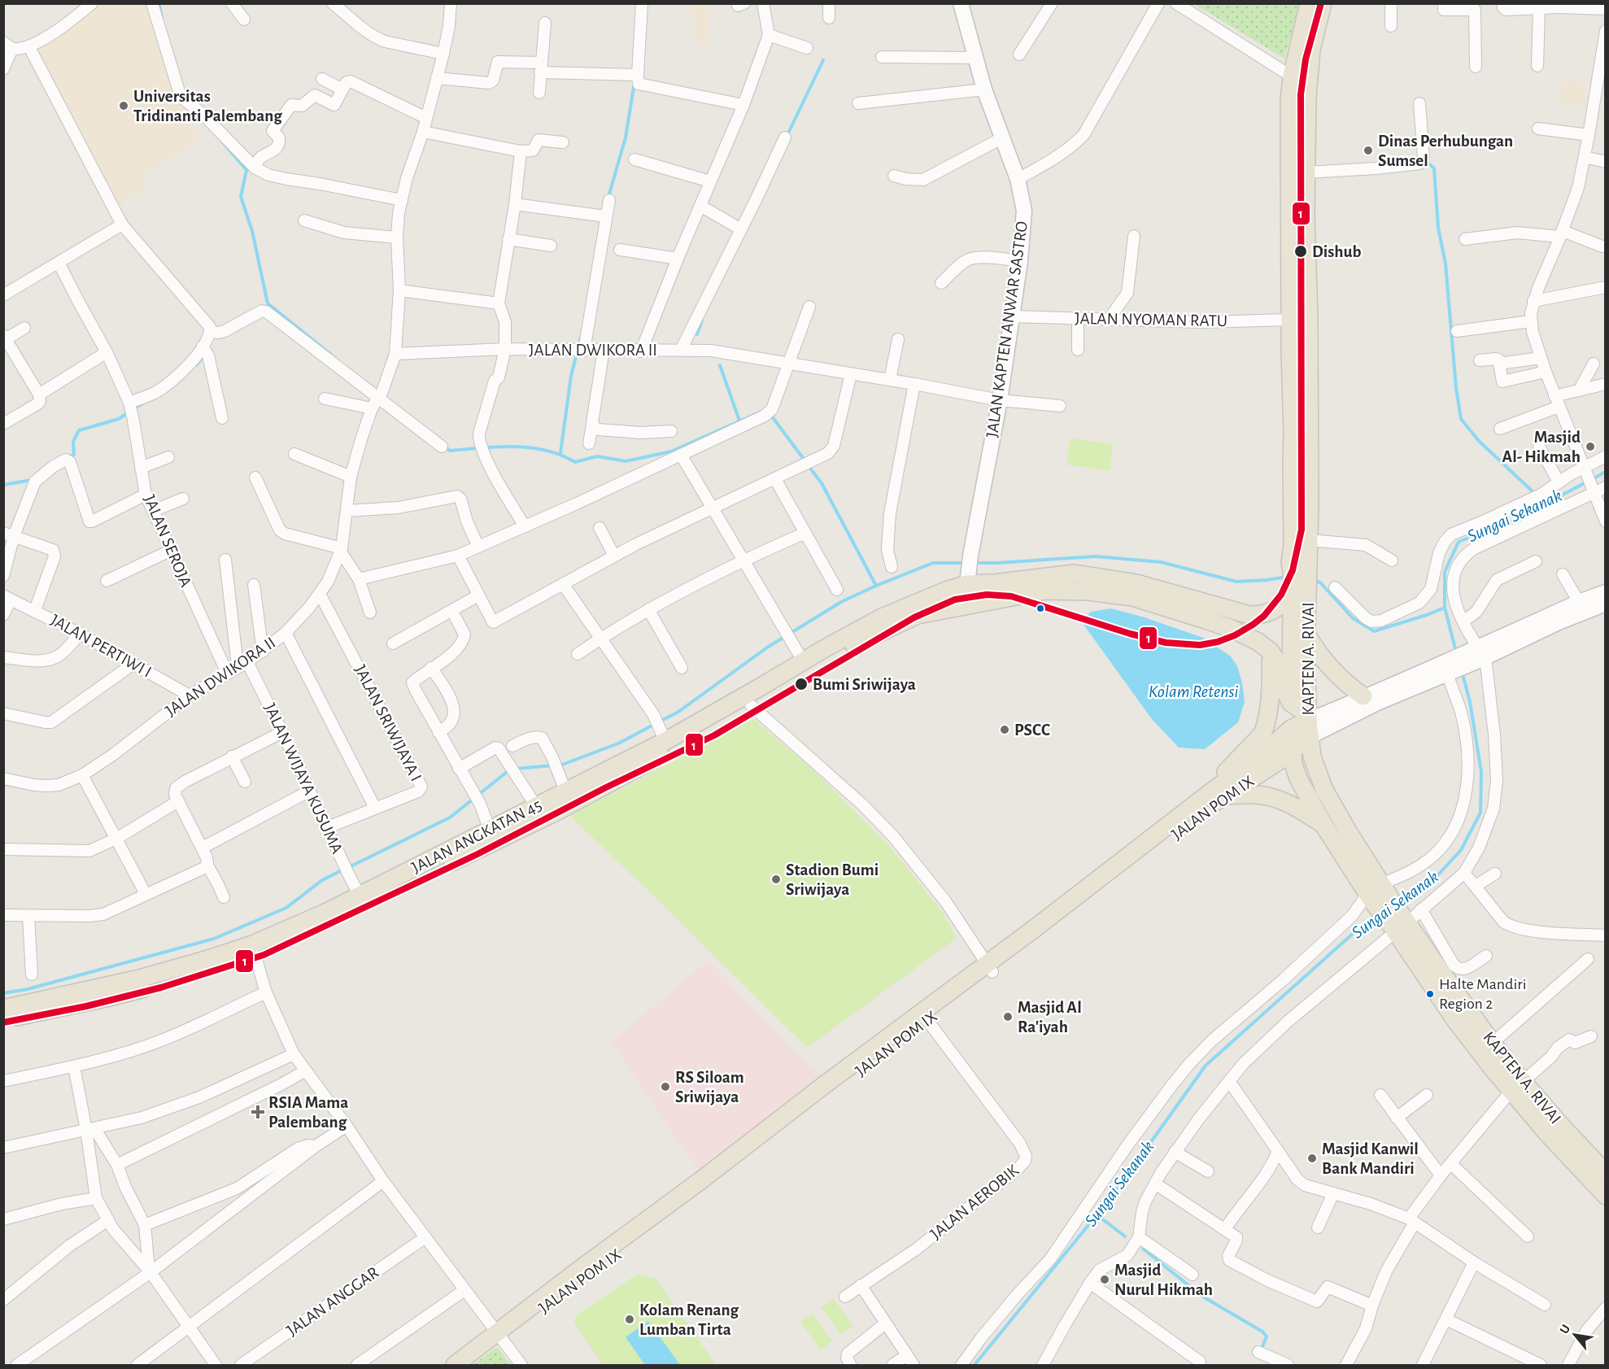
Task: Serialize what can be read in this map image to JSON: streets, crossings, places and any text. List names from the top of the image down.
{
  "streets": {
    "main road": ["KAPTEN A. RIVAI", "JALAN POM IX", "JALAN ANGKATAN 45"],
    "street": [
      "JALAN NYOMAN RATU",
      "JALAN KAPTEN ANWAR SASTRO",
      "JALAN DWIKORA II",
      "JALAN SEROJA",
      "JALAN PERTIWI I",
      "JALAN SRIWIJAYA I",
      "JALAN WIJAYA KUSUMA",
      "JALAN AEROBIK",
      "JALAN ANGGAR"
    ]
  },
  "crossings": [
    ["JALAN NYOMAN RATU", "JALAN KAPTEN ANWAR SASTRO"],
    ["JALAN NYOMAN RATU", "KAPTEN A. RIVAI"],
    ["JALAN KAPTEN ANWAR SASTRO", "JALAN DWIKORA II"],
    ["JALAN KAPTEN ANWAR SASTRO", "JALAN ANGKATAN 45"],
    ["JALAN DWIKORA II", "JALAN SEROJA"],
    ["JALAN DWIKORA II", "JALAN PERTIWI I"],
    ["JALAN DWIKORA II", "JALAN SRIWIJAYA I"],
    ["JALAN DWIKORA II", "JALAN WIJAYA KUSUMA"],
    ["KAPTEN A. RIVAI", "JALAN POM IX"],
    ["KAPTEN A. RIVAI", "JALAN ANGKATAN 45"],
    ["JALAN SRIWIJAYA I", "JALAN WIJAYA KUSUMA"],
    ["JALAN WIJAYA KUSUMA", "JALAN ANGKATAN 45"],
    ["JALAN POM IX", "JALAN AEROBIK"]
  ],
  "water": ["Sungai Sekanak", "Kolam Retensi"],
  "places": {
    "other": [
      "Universitas Tridinanti Palembang",
      "Dinas Perhubungan Sumsel",
      "Dishub",
      "Masjid Al- Hikmah",
      "Bumi Sriwijaya",
      "PSCC",
      "Stadion Bumi Sriwijaya",
      "Halte Mandiri Region 2",
      "Masjid Al Ra'iyah",
      "RS Siloam Sriwijaya",
      "Masjid Kanwil Bank Mandiri",
      "Masjid Nurul Hikmah",
      "Kolam Renang Lumban Tirta"
    ],
    "health": ["RSIA Mama Palembang"]
  },
  "lines": ["transit line 1"],
  "north": "top left"
}
